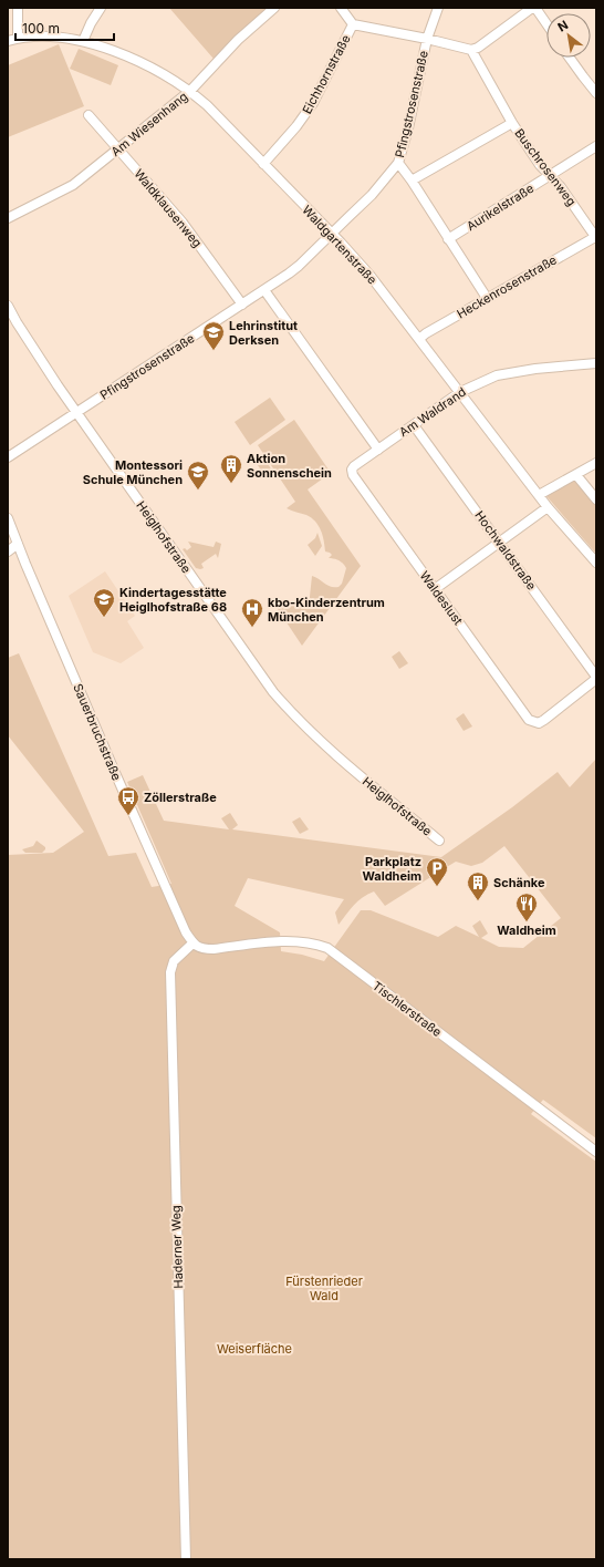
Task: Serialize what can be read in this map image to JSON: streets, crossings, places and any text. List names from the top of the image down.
{
  "streets": {
    "street": [
      "Eichhornstraße",
      "Pfingstrosenstraße",
      "Am Wiesenhang",
      "Buschrosenweg",
      "Aurikelstraße",
      "Waldklausenweg",
      "Waldgartenstraße",
      "Heckenrosenstraße",
      "Am Waldrand",
      "Heiglhofstraße",
      "Hochwaldstraße",
      "Waldeslust",
      "Sauerbruchstraße",
      "Tischlerstraße",
      "Haderner Weg"
    ]
  },
  "crossings": [
    ["Eichhornstraße", "Waldgartenstraße"],
    ["Pfingstrosenstraße", "Waldklausenweg"],
    ["Pfingstrosenstraße", "Waldgartenstraße"],
    ["Pfingstrosenstraße", "Heiglhofstraße"],
    ["Am Wiesenhang", "Waldklausenweg"],
    ["Am Wiesenhang", "Waldgartenstraße"],
    ["Buschrosenweg", "Aurikelstraße"],
    ["Buschrosenweg", "Heckenrosenstraße"],
    ["Waldgartenstraße", "Heckenrosenstraße"],
    ["Waldgartenstraße", "Am Waldrand"],
    ["Am Waldrand", "Hochwaldstraße"],
    ["Am Waldrand", "Waldeslust"],
    ["Hochwaldstraße", "Waldeslust"],
    ["Sauerbruchstraße", "Tischlerstraße"],
    ["Sauerbruchstraße", "Haderner Weg"],
    ["Tischlerstraße", "Haderner Weg"]
  ],
  "parks": ["Fürstenrieder Wald", "Weiserfläche"],
  "places": {
    "school or university": ["Lehrinstitut Derksen", "Montessori Schule München", "Kindertagesstätte Heiglhofstraße 68"],
    "building": ["Aktion Sonnenschein", "Schänke"],
    "hospital": ["kbo-Kinderzentrum München"],
    "bus stop": ["Zöllerstraße"],
    "parking": ["Parkplatz Waldheim"],
    "restaurant": ["Waldheim"]
  },
  "scale_bar": "100 m",
  "north": "top left"
}
